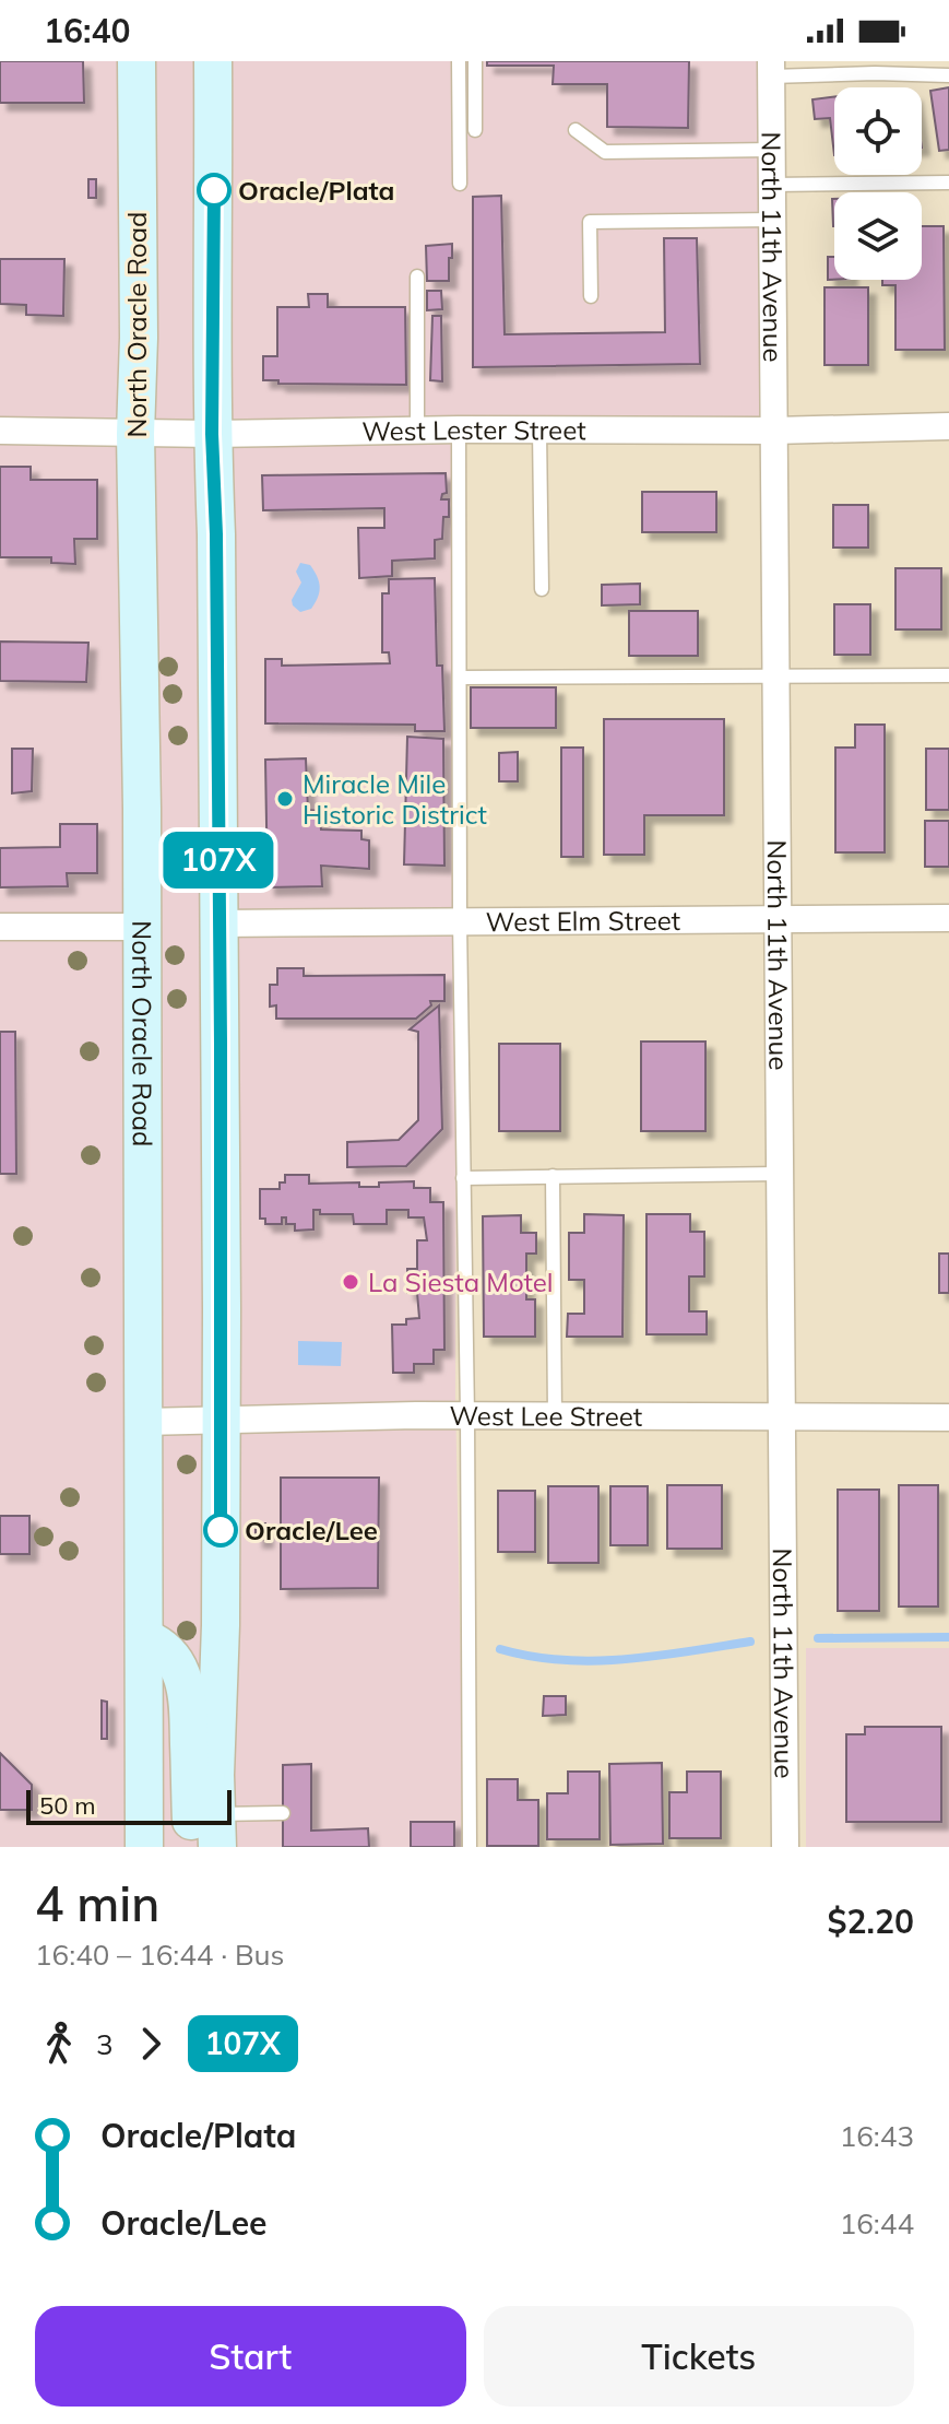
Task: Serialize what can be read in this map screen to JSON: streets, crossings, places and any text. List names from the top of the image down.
{
  "streets": {
    "main road": ["North Oracle Road"],
    "street": [
      "North 11th Avenue",
      "West Lester Street",
      "West Elm Street",
      "West Lee Street"
    ]
  },
  "crossings": [
    ["North 11th Avenue", "West Lester Street"],
    ["North 11th Avenue", "West Elm Street"],
    ["North 11th Avenue", "West Lee Street"],
    ["North Oracle Road", "West Lester Street"],
    ["North Oracle Road", "West Lee Street"]
  ],
  "places": [
    "Oracle/Plata",
    "Miracle Mile Historic District",
    "La Siesta Motel",
    "Oracle/Lee"
  ],
  "lines": ["bus line 107X"],
  "scale_bar": "50 m",
  "page": {
    "status": "16:40",
    "on_map": "107X",
    "scale": "50 m",
    "heading": ["4 min", "16:40 – 16:44 · Bus", "$2.20"],
    "legs": ["3", "107X"],
    "list": [
      {
        "name": "Oracle/Plata",
        "value": "16:43"
      },
      {
        "name": "Oracle/Lee",
        "value": "16:44"
      }
    ],
    "buttons": ["Start", "Tickets"]
  }
}
